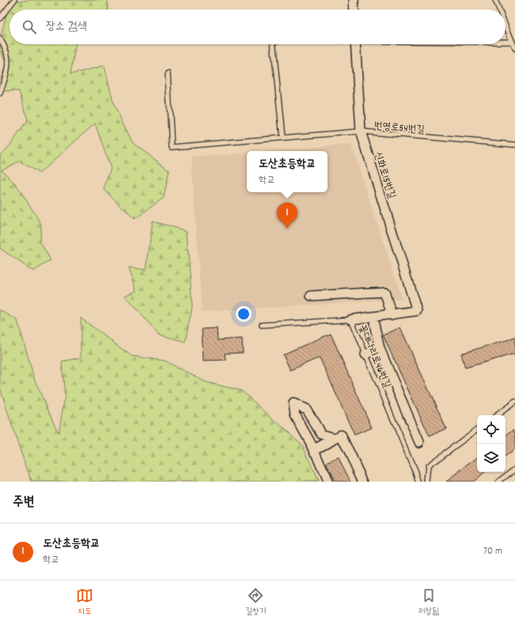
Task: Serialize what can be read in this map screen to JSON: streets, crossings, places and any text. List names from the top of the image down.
{
  "streets": {
    "street": ["신화로15번길"],
    "lane": ["번영로54번길", "꽃대나리로46번길"]
  },
  "crossings": [
    ["번영로54번길", "신화로15번길"]
  ],
  "page": {
    "search": "장소 검색",
    "popup": ["도산초등학교", "학교"],
    "pins": "1",
    "heading": "주변",
    "list": [
      {
        "mark": "1",
        "name": "도산초등학교",
        "note": "학교",
        "value": "70 m"
      }
    ],
    "nav": ["지도", "길찾기", "저장됨"]
  }
}
